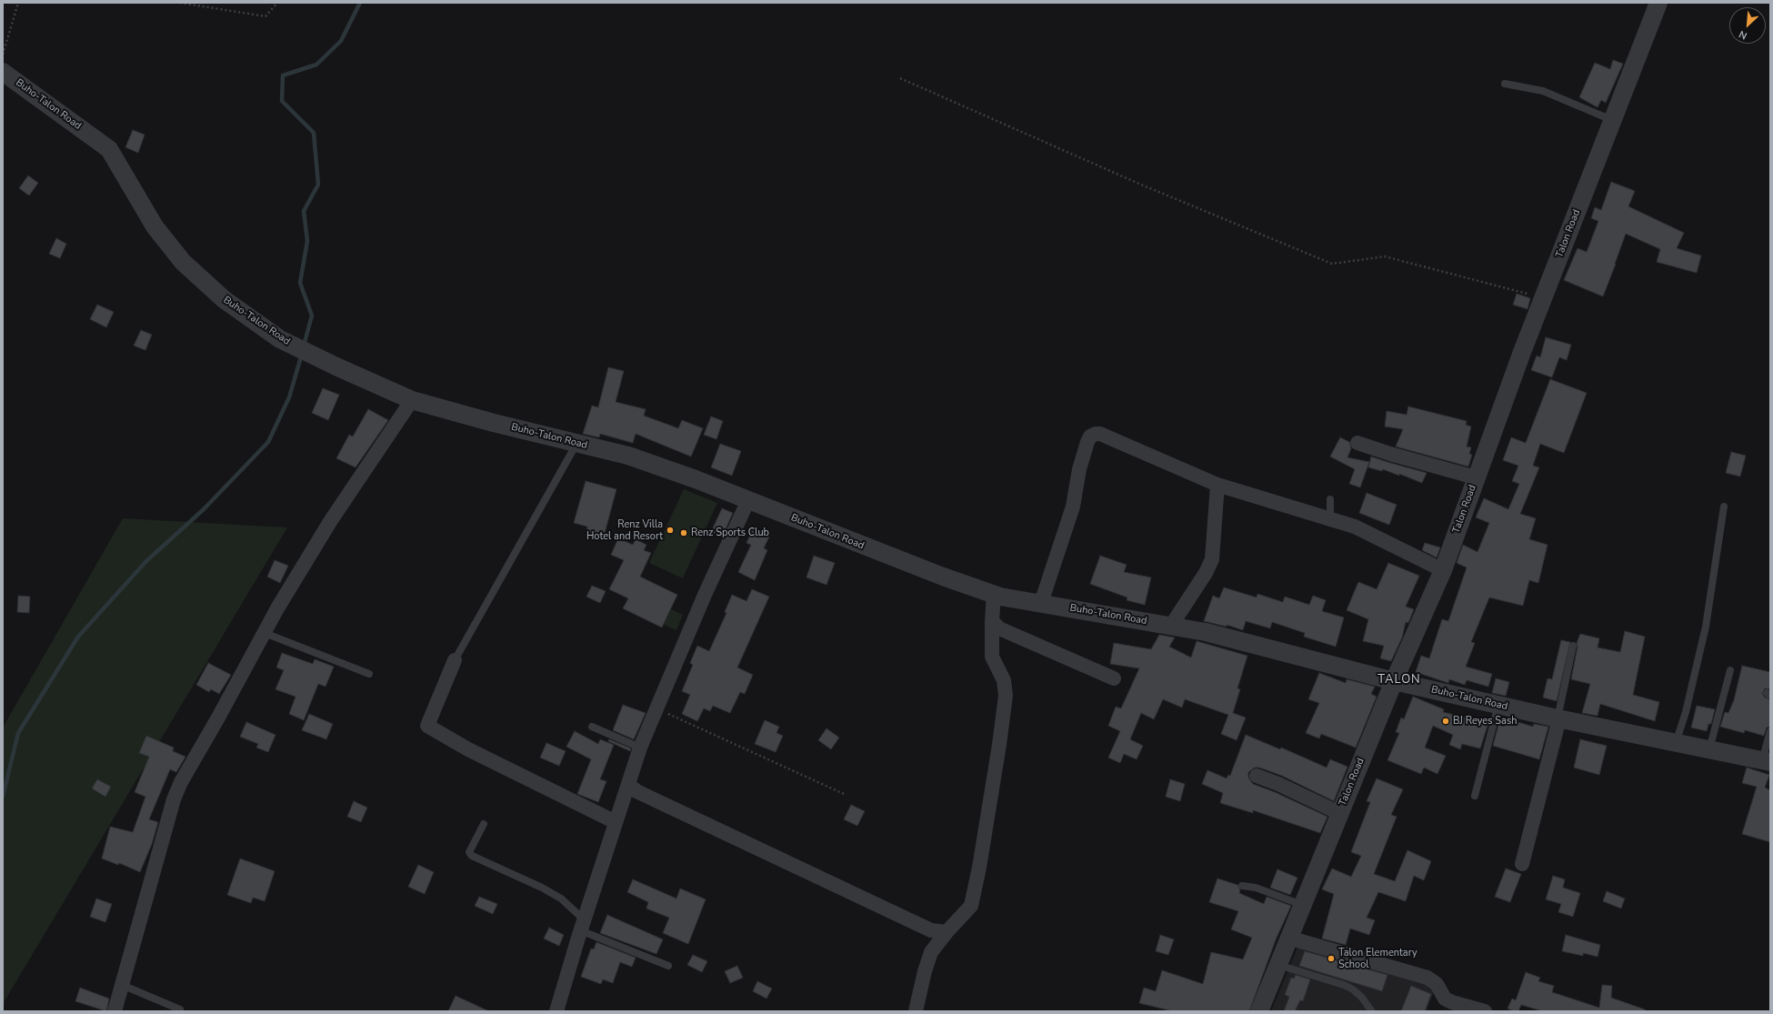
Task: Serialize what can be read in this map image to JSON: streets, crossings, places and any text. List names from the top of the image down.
{
  "streets": {
    "street": ["Buho-Talon Road", "Talon Road"]
  },
  "crossings": [
    ["Buho-Talon Road", "Talon Road"]
  ],
  "districts": ["TALON"],
  "places": [
    "Renz Villa Hotel and Resort",
    "Renz Sports Club",
    "BJ Reyes Sash",
    "Talon Elementary School"
  ],
  "north": "bottom left"
}
